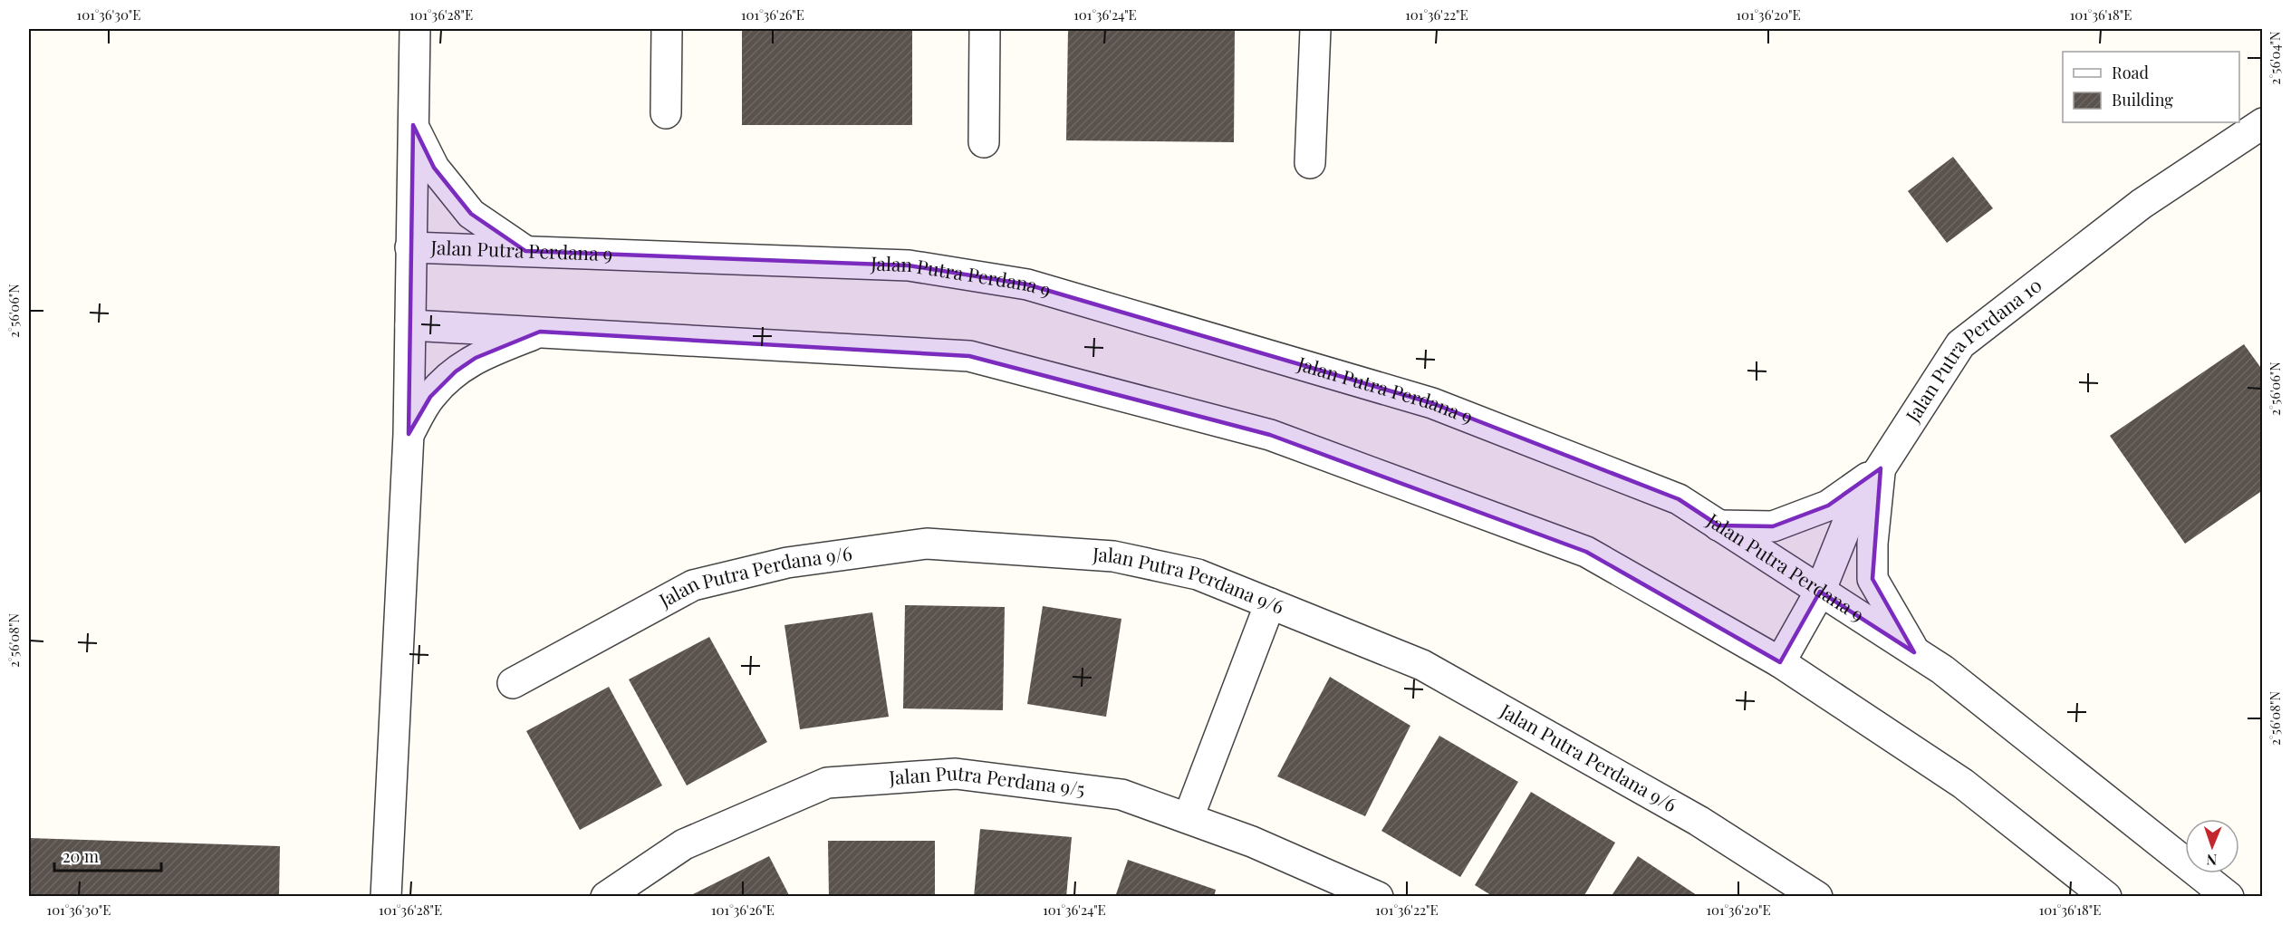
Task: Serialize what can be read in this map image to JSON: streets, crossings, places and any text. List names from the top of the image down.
{
  "streets": {
    "street": [
      "Jalan Putra Perdana 9",
      "Jalan Putra Perdana 10",
      "Jalan Putra Perdana 9/6",
      "Jalan Putra Perdana 9/5"
    ]
  },
  "crossings": [
    ["Jalan Putra Perdana 9", "Jalan Putra Perdana 10"]
  ],
  "legend": ["Road", "Building"],
  "scale_bar": "20 m",
  "north": "bottom",
  "coordinates": [
    "101°36'30\"E",
    "101°36'28\"E",
    "101°36'26\"E",
    "101°36'24\"E",
    "101°36'22\"E",
    "101°36'20\"E",
    "101°36'18\"E",
    "2°56'04\"N",
    "2°56'06\"N",
    "2°56'08\"N"
  ]
}
